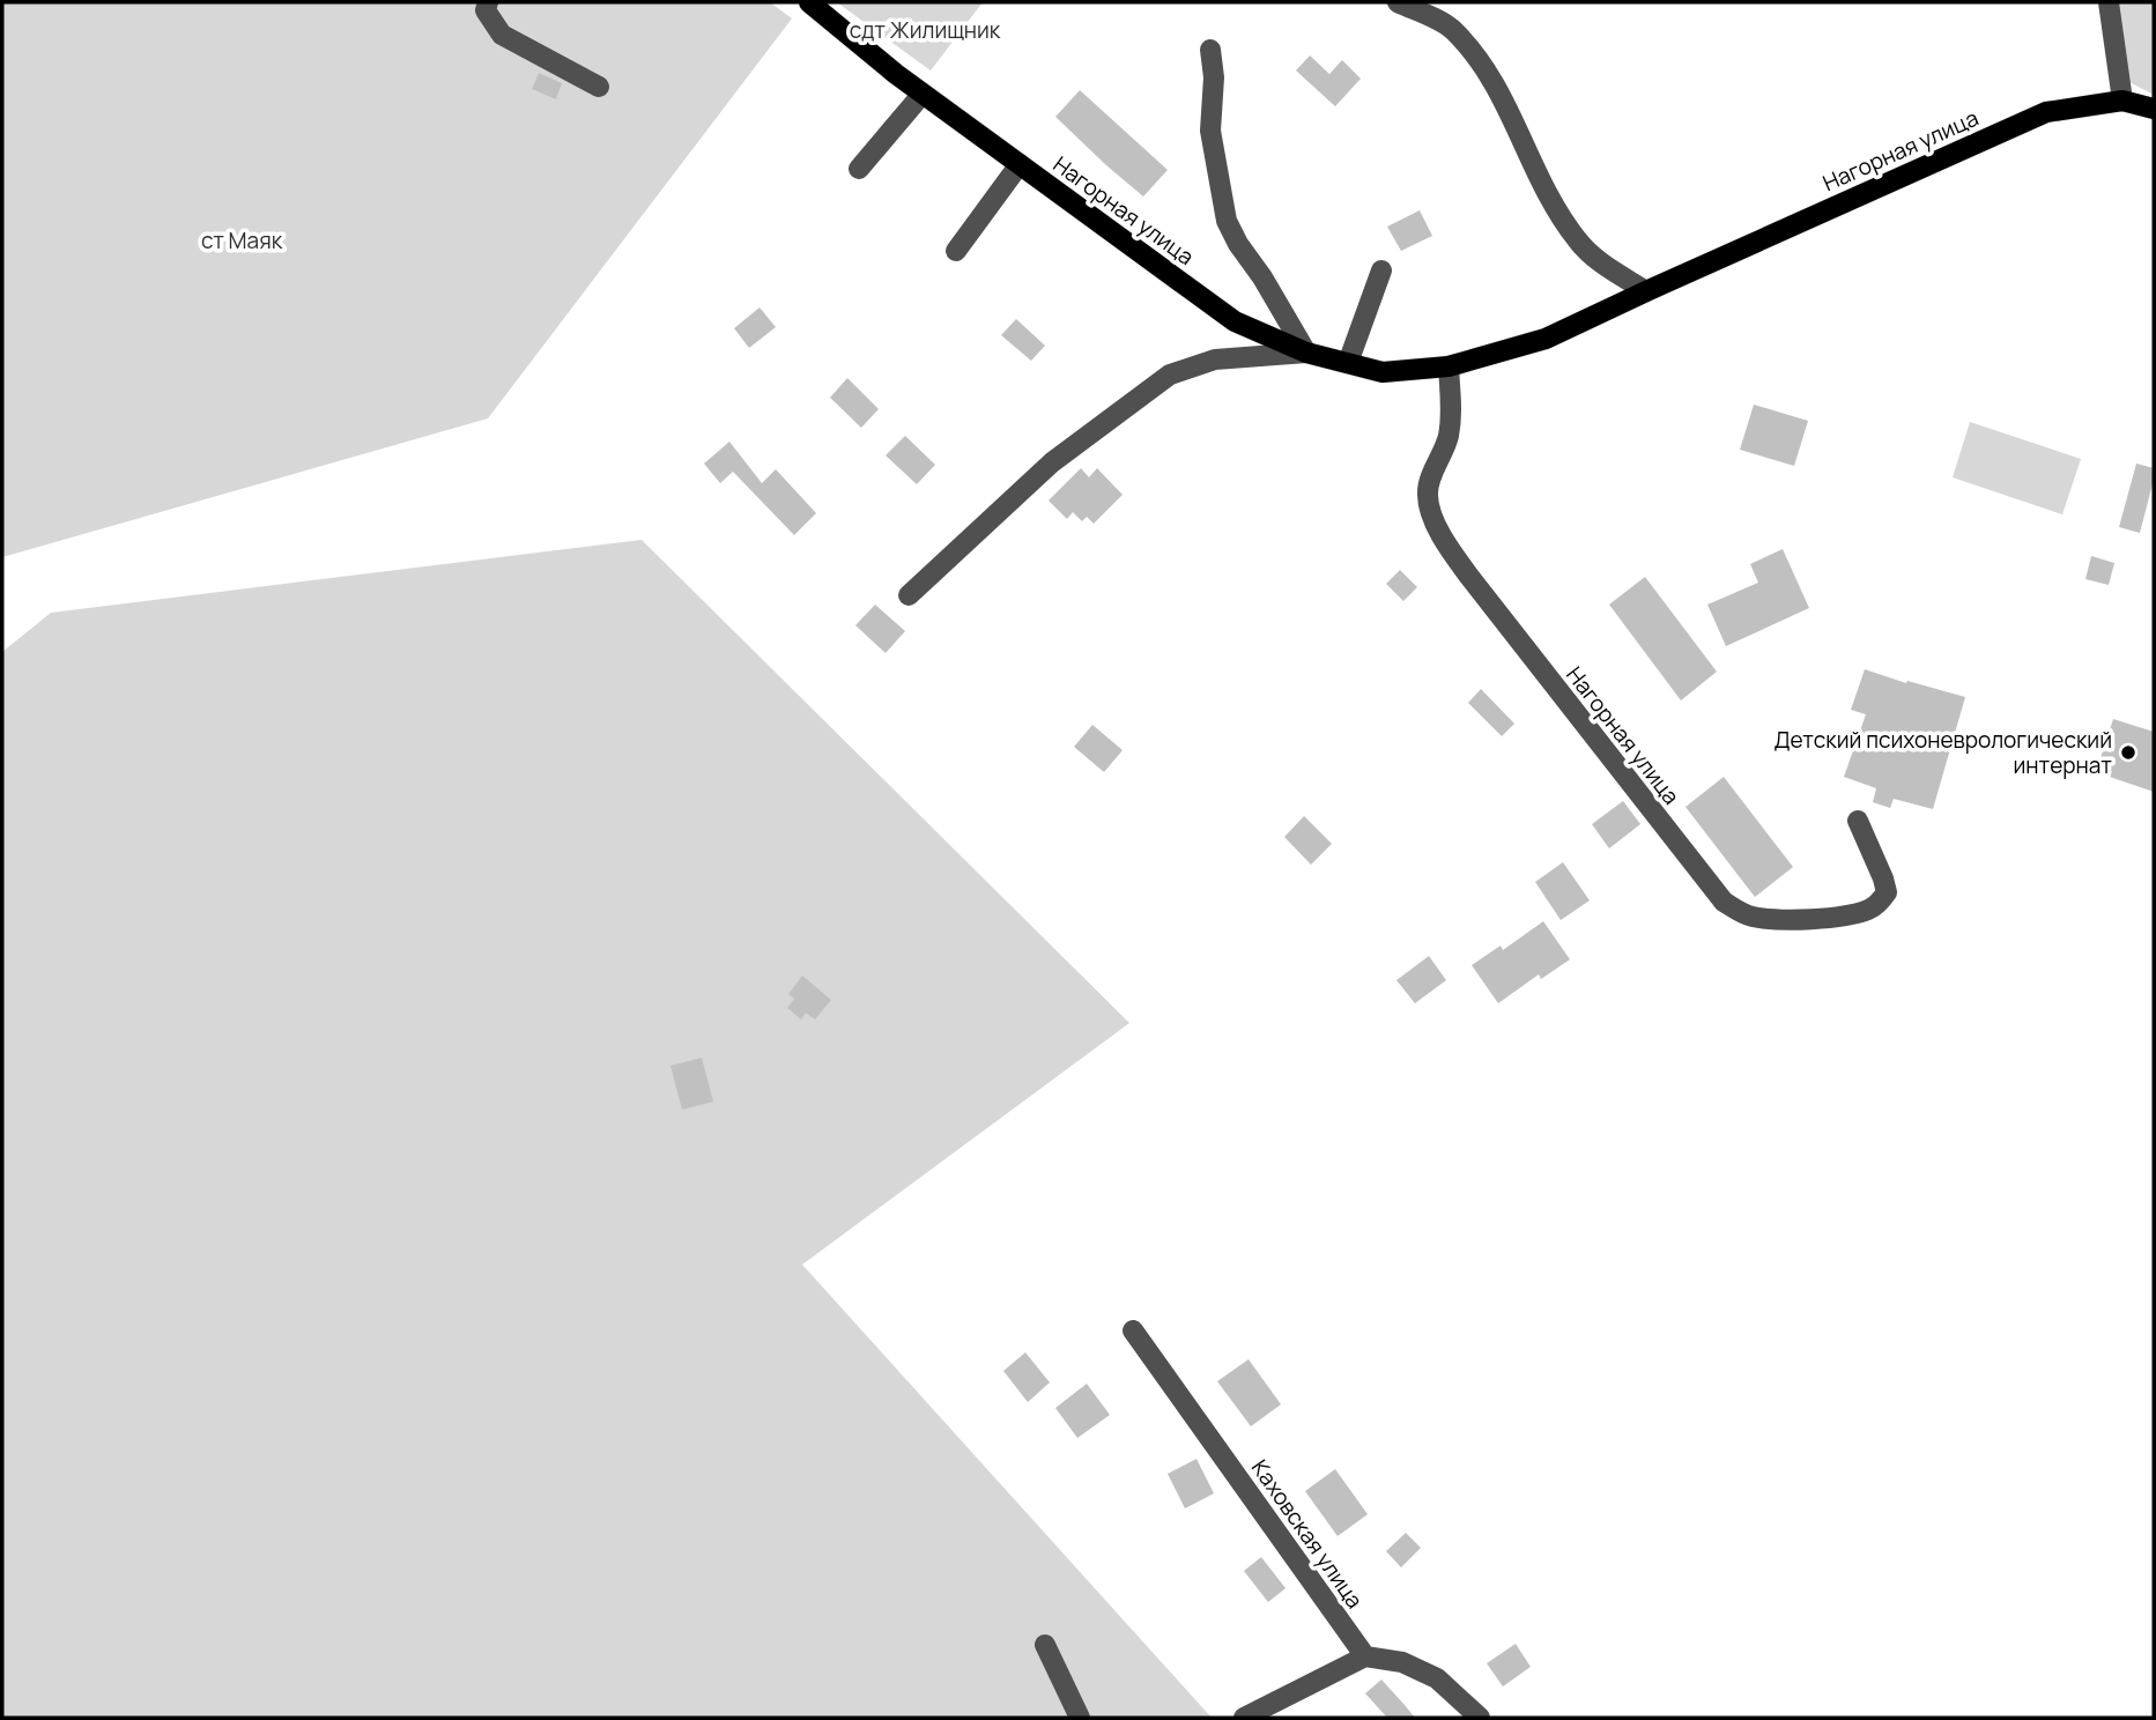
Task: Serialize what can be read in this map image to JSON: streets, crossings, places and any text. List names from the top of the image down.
{
  "streets": {
    "main road": ["Нагорная улица"],
    "street": ["Каховская улица"]
  },
  "parks": ["сдт Жилищник", "ст Маяк"],
  "places": ["Детский психоневрологический интернат"]
}
